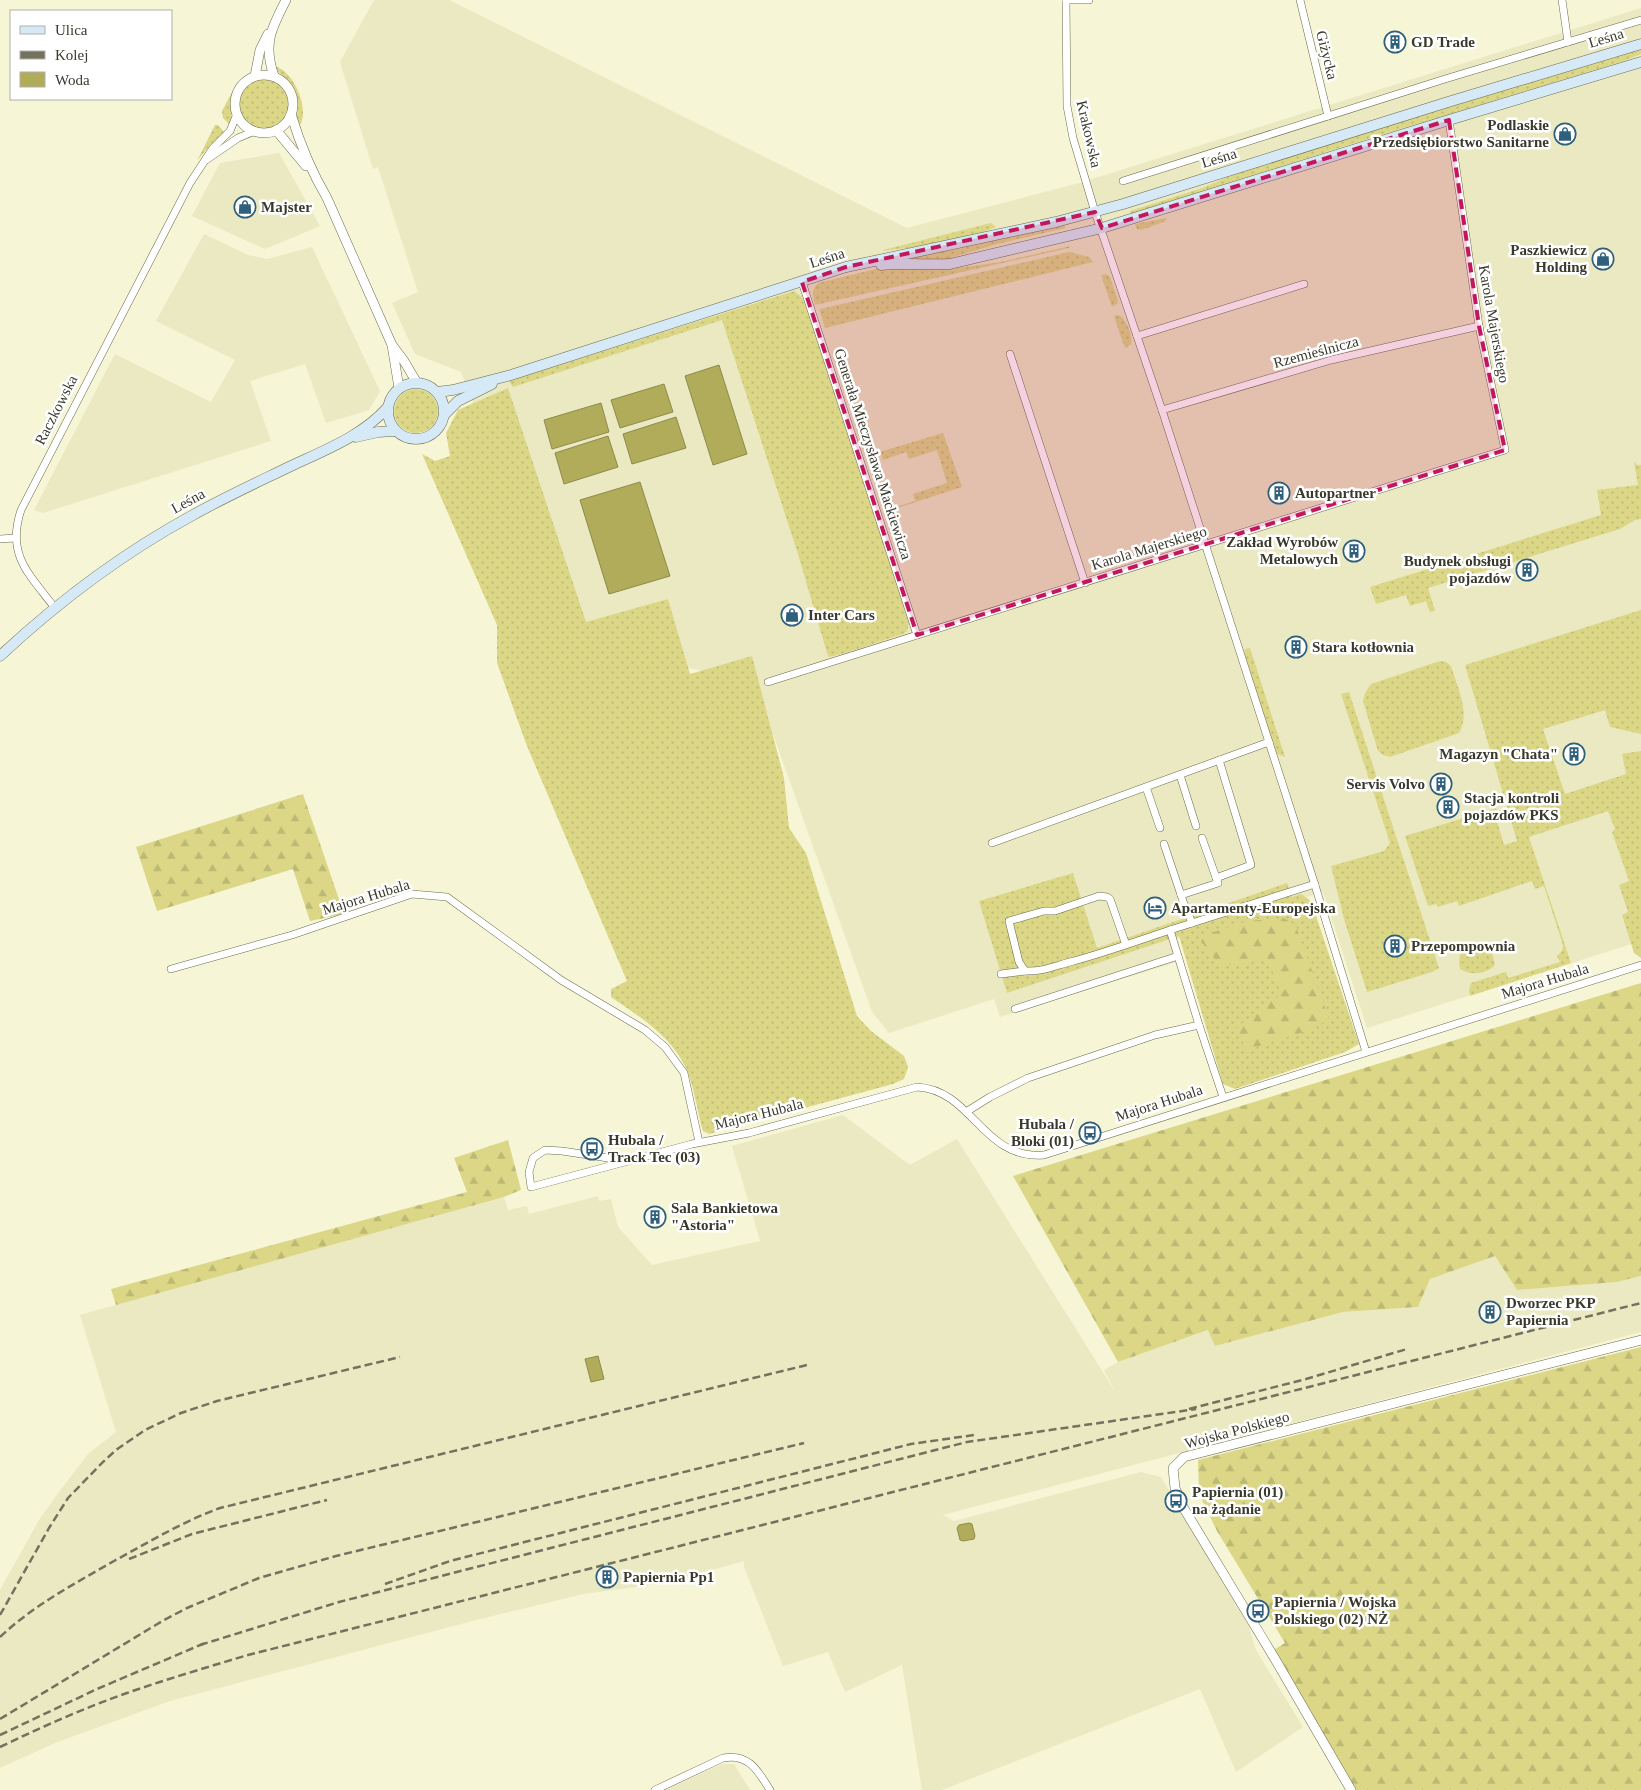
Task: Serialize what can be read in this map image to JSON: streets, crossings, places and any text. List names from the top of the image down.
{
  "streets": {
    "main road": ["Leśna"],
    "street": [
      "Giżycka",
      "Krakowska",
      "Karola Majerskiego",
      "Rzemieślnicza",
      "Raczkowska",
      "Generała Mieczysława Mackiewicza",
      "Majora Hubala",
      "Wojska Polskiego"
    ]
  },
  "crossings": [
    ["Leśna", "Giżycka"],
    ["Leśna", "Krakowska"],
    ["Leśna", "Karola Majerskiego"],
    ["Leśna", "Raczkowska"],
    ["Leśna", "Generała Mieczysława Mackiewicza"],
    ["Krakowska", "Karola Majerskiego"],
    ["Krakowska", "Rzemieślnicza"],
    ["Krakowska", "Majora Hubala"],
    ["Karola Majerskiego", "Rzemieślnicza"],
    ["Karola Majerskiego", "Generała Mieczysława Mackiewicza"]
  ],
  "places": {
    "building": [
      "GD Trade",
      "Autopartner",
      "Zakład Wyrobów Metalowych",
      "Budynek obsługi pojazdów",
      "Stara kotłownia",
      "Magazyn \"Chata\"",
      "Servis Volvo",
      "Stacja kontroli pojazdów PKS",
      "Przepompownia",
      "Sala Bankietowa \"Astoria\"",
      "Dworzec PKP Papiernia",
      "Papiernia Pp1"
    ],
    "shop": [
      "Podlaskie Przedsiębiorstwo Sanitarne",
      "Majster",
      "Paszkiewicz Holding",
      "Inter Cars"
    ],
    "hotel": ["Apartamenty-Europejska"],
    "bus stop": [
      "Hubala / Bloki (01)",
      "Hubala / Track Tec (03)",
      "Papiernia (01) na żądanie",
      "Papiernia / Wojska Polskiego (02) NŻ"
    ]
  },
  "legend": ["Ulica", "Kolej", "Woda"]
}
